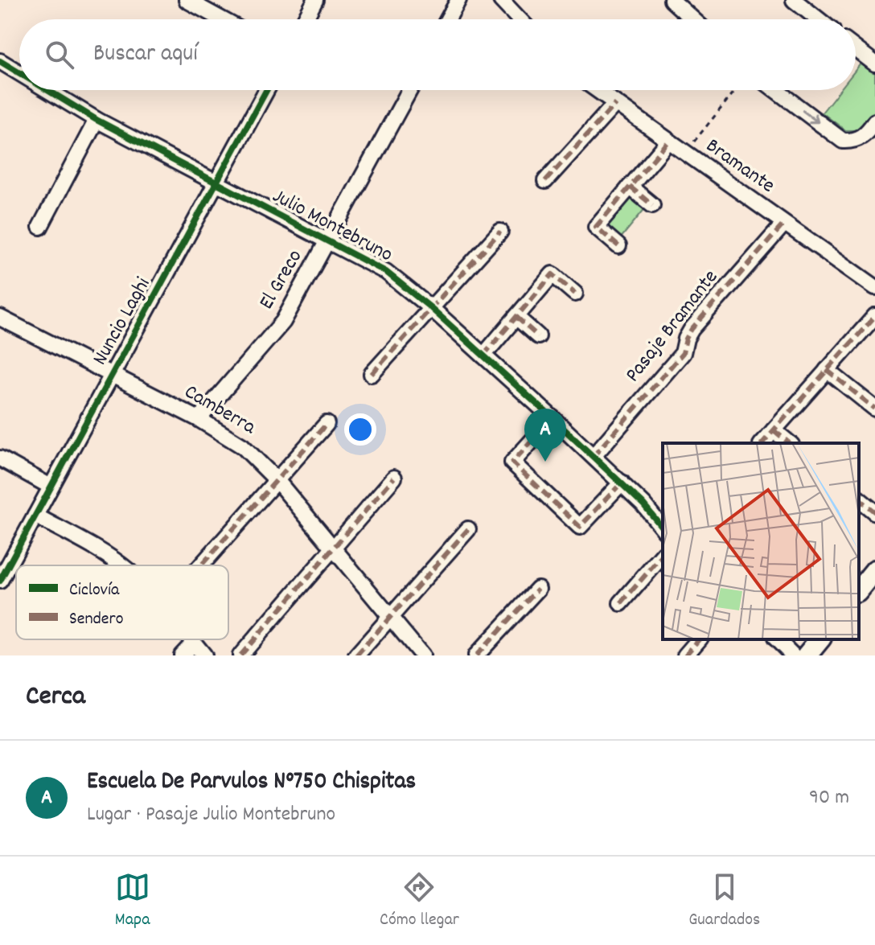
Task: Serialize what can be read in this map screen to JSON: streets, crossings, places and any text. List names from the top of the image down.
{
  "streets": {
    "street": [
      "Bramante",
      "Julio Montebruno",
      "El Greco",
      "Nuncio Laghi",
      "Pasaje Bramante",
      "Camberra"
    ]
  },
  "crossings": [
    ["Bramante", "Pasaje Bramante"],
    ["Julio Montebruno", "El Greco"],
    ["Julio Montebruno", "Nuncio Laghi"],
    ["Julio Montebruno", "Pasaje Bramante"],
    ["El Greco", "Camberra"],
    ["Nuncio Laghi", "Camberra"]
  ],
  "legend": ["Ciclovía", "Sendero"],
  "page": {
    "search": "Buscar aquí",
    "pins": "A",
    "heading": "Cerca",
    "list": [
      {
        "mark": "A",
        "name": "Escuela De Parvulos N°750 Chispitas",
        "note": "Lugar · Pasaje Julio Montebruno",
        "value": "90 m"
      }
    ],
    "nav": ["Mapa", "Cómo llegar", "Guardados"]
  }
}
